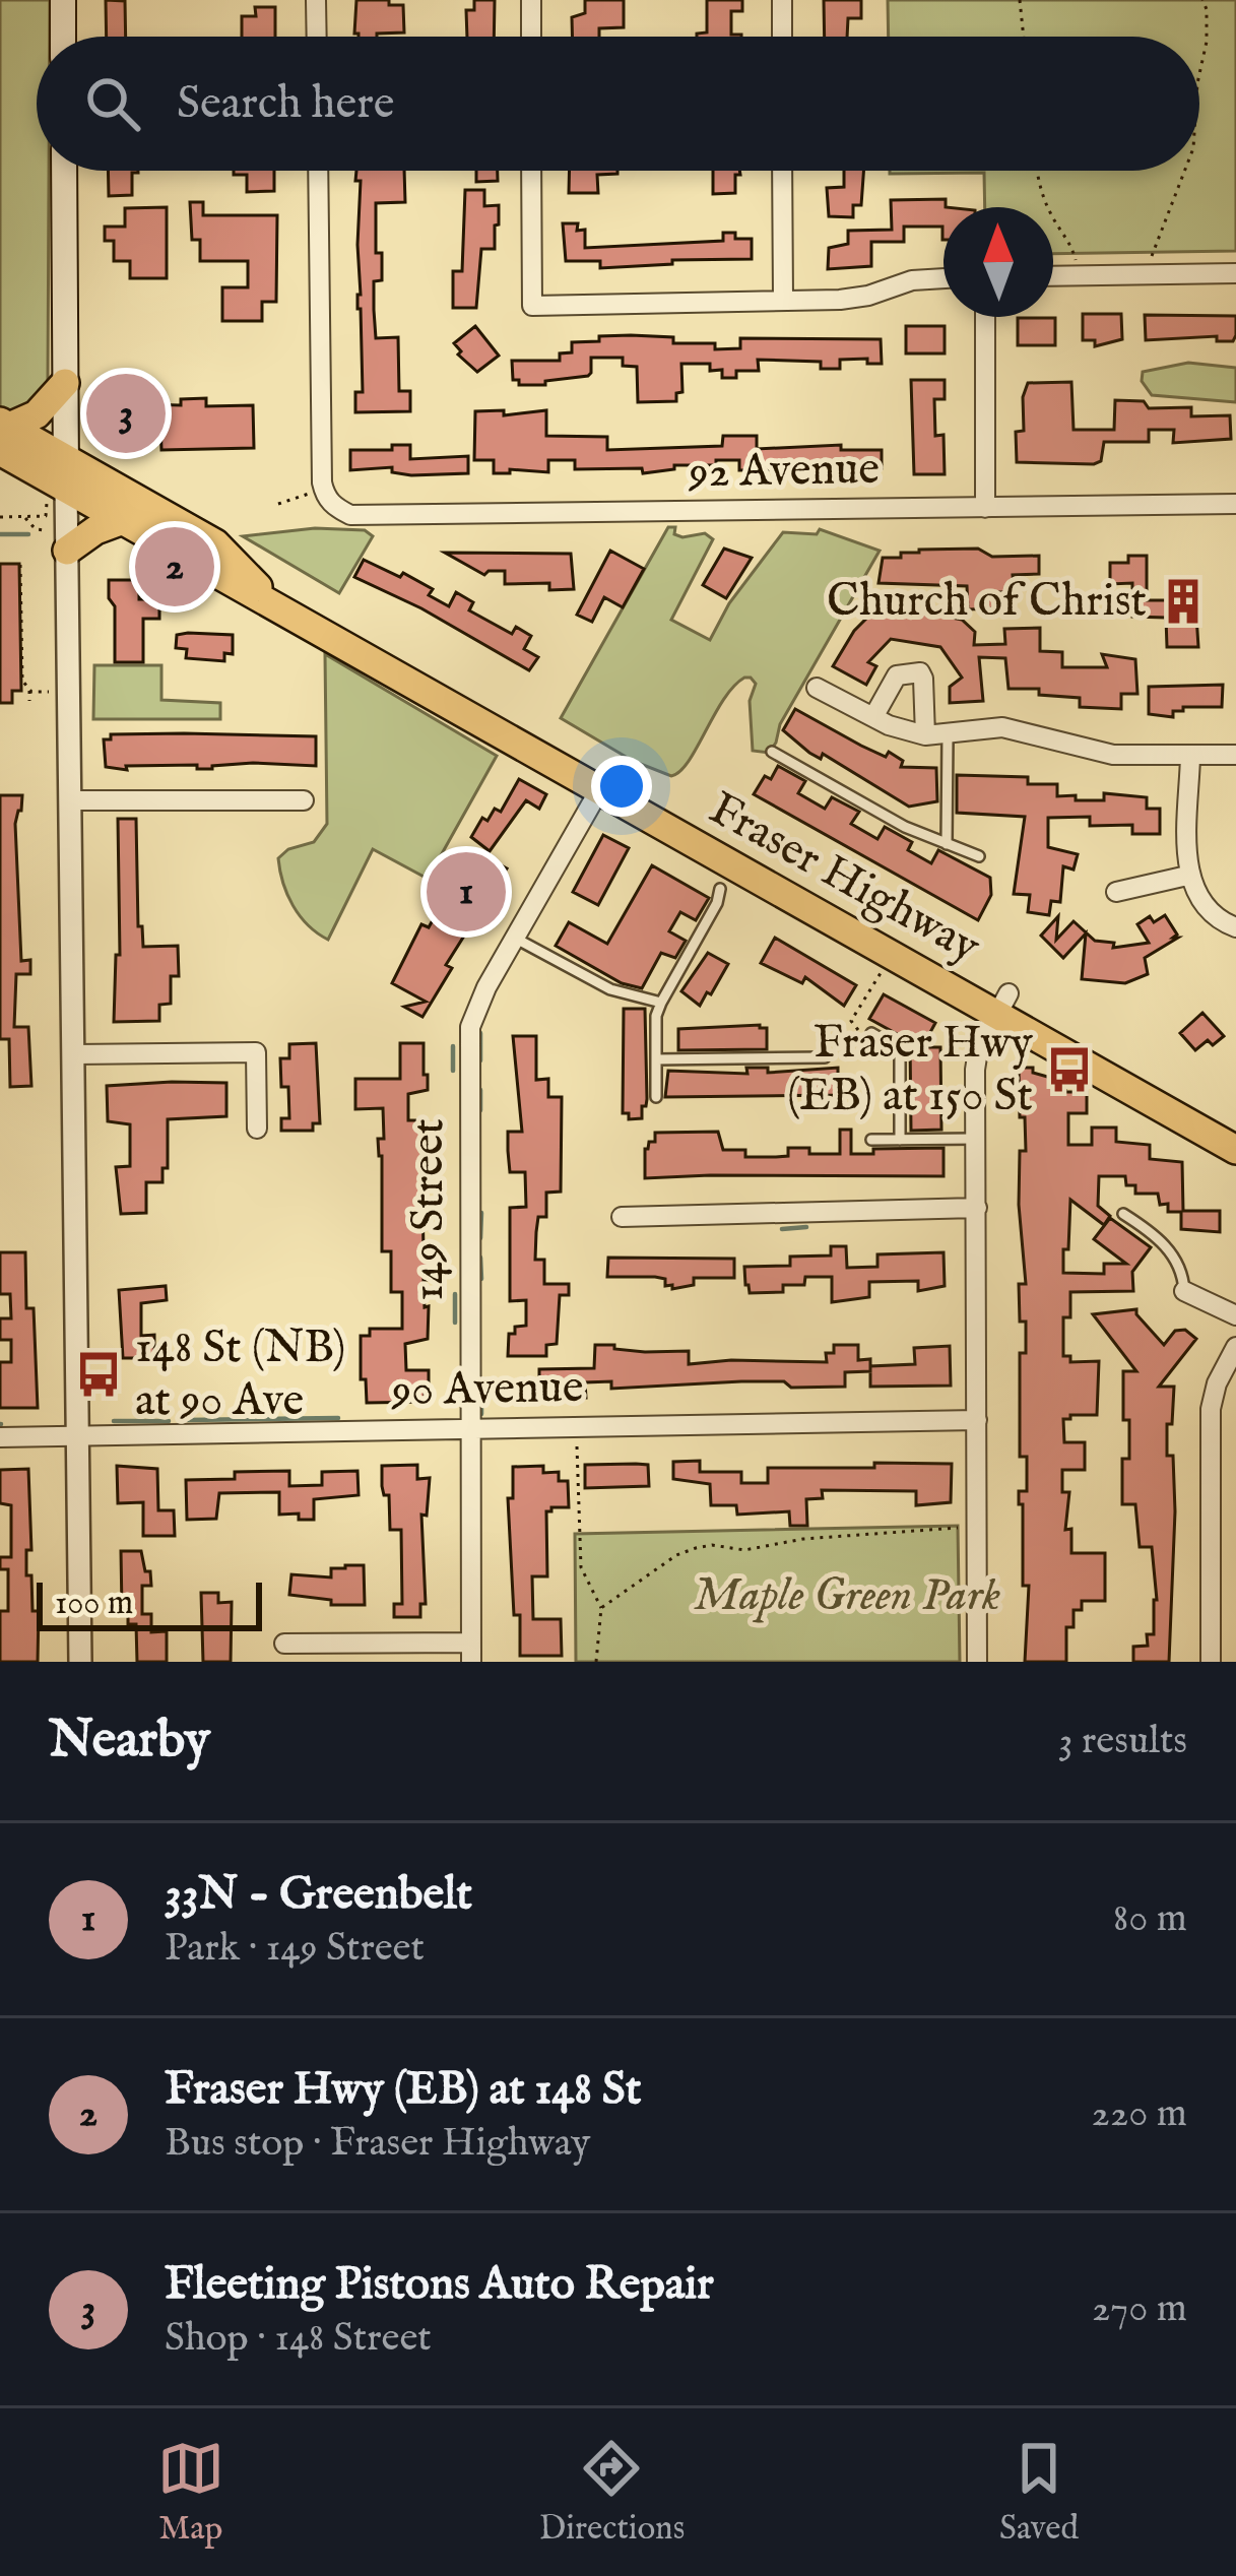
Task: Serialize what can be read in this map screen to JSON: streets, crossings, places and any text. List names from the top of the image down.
{
  "streets": {
    "main road": ["Fraser Highway"],
    "street": ["92 Avenue", "149 Street", "90 Avenue"]
  },
  "crossings": [
    ["Fraser Highway", "149 Street"],
    ["149 Street", "90 Avenue"]
  ],
  "parks": ["Maple Green Park"],
  "places": {
    "building": ["Church of Christ"],
    "bus stop": ["Fraser Hwy (EB) at 150 St", "148 St (NB) at 90 Ave"]
  },
  "scale_bar": "100 m",
  "north": "top",
  "page": {
    "search": "Search here",
    "pins": ["3", "2", "1"],
    "scale": "100 m",
    "heading": ["Nearby", "3 results"],
    "list": [
      {
        "mark": "1",
        "name": "33N - Greenbelt",
        "note": "Park · 149 Street",
        "value": "80 m"
      },
      {
        "mark": "2",
        "name": "Fraser Hwy (EB) at 148 St",
        "note": "Bus stop · Fraser Highway",
        "value": "220 m"
      },
      {
        "mark": "3",
        "name": "Fleeting Pistons Auto Repair",
        "note": "Shop · 148 Street",
        "value": "270 m"
      }
    ],
    "nav": ["Map", "Directions", "Saved"]
  }
}
